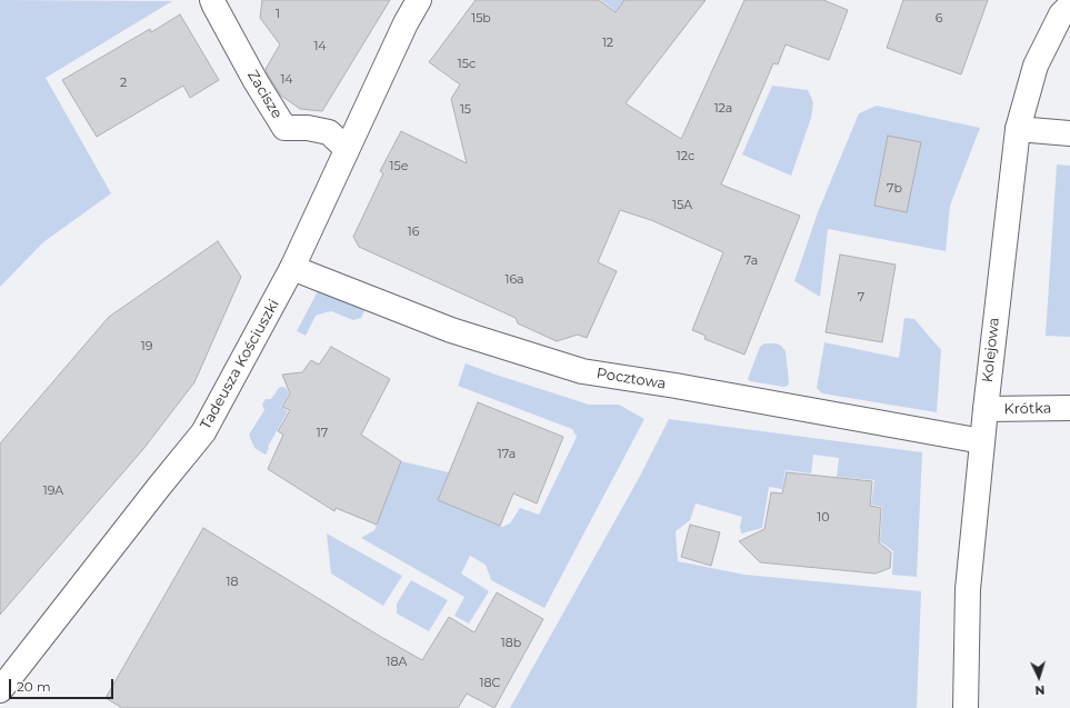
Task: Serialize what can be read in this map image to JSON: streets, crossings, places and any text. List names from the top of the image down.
{
  "streets": {
    "street": [
      "Zacisze",
      "Kolejowa",
      "Tadeusza Kościuszki",
      "Pocztowa",
      "Krótka"
    ]
  },
  "crossings": [
    ["Zacisze", "Tadeusza Kościuszki"],
    ["Kolejowa", "Pocztowa"],
    ["Kolejowa", "Krótka"],
    ["Tadeusza Kościuszki", "Pocztowa"]
  ],
  "house_numbers": [
    "1",
    "15b",
    "6",
    "12",
    "14",
    "15c",
    "14",
    "2",
    "12a",
    "15",
    "12c",
    "15e",
    "7b",
    "15A",
    "16",
    "7a",
    "16a",
    "7",
    "19",
    "17",
    "17a",
    "19A",
    "10",
    "18",
    "18b",
    "18A",
    "18C"
  ],
  "scale_bar": "20 m",
  "north": "bottom"
}
